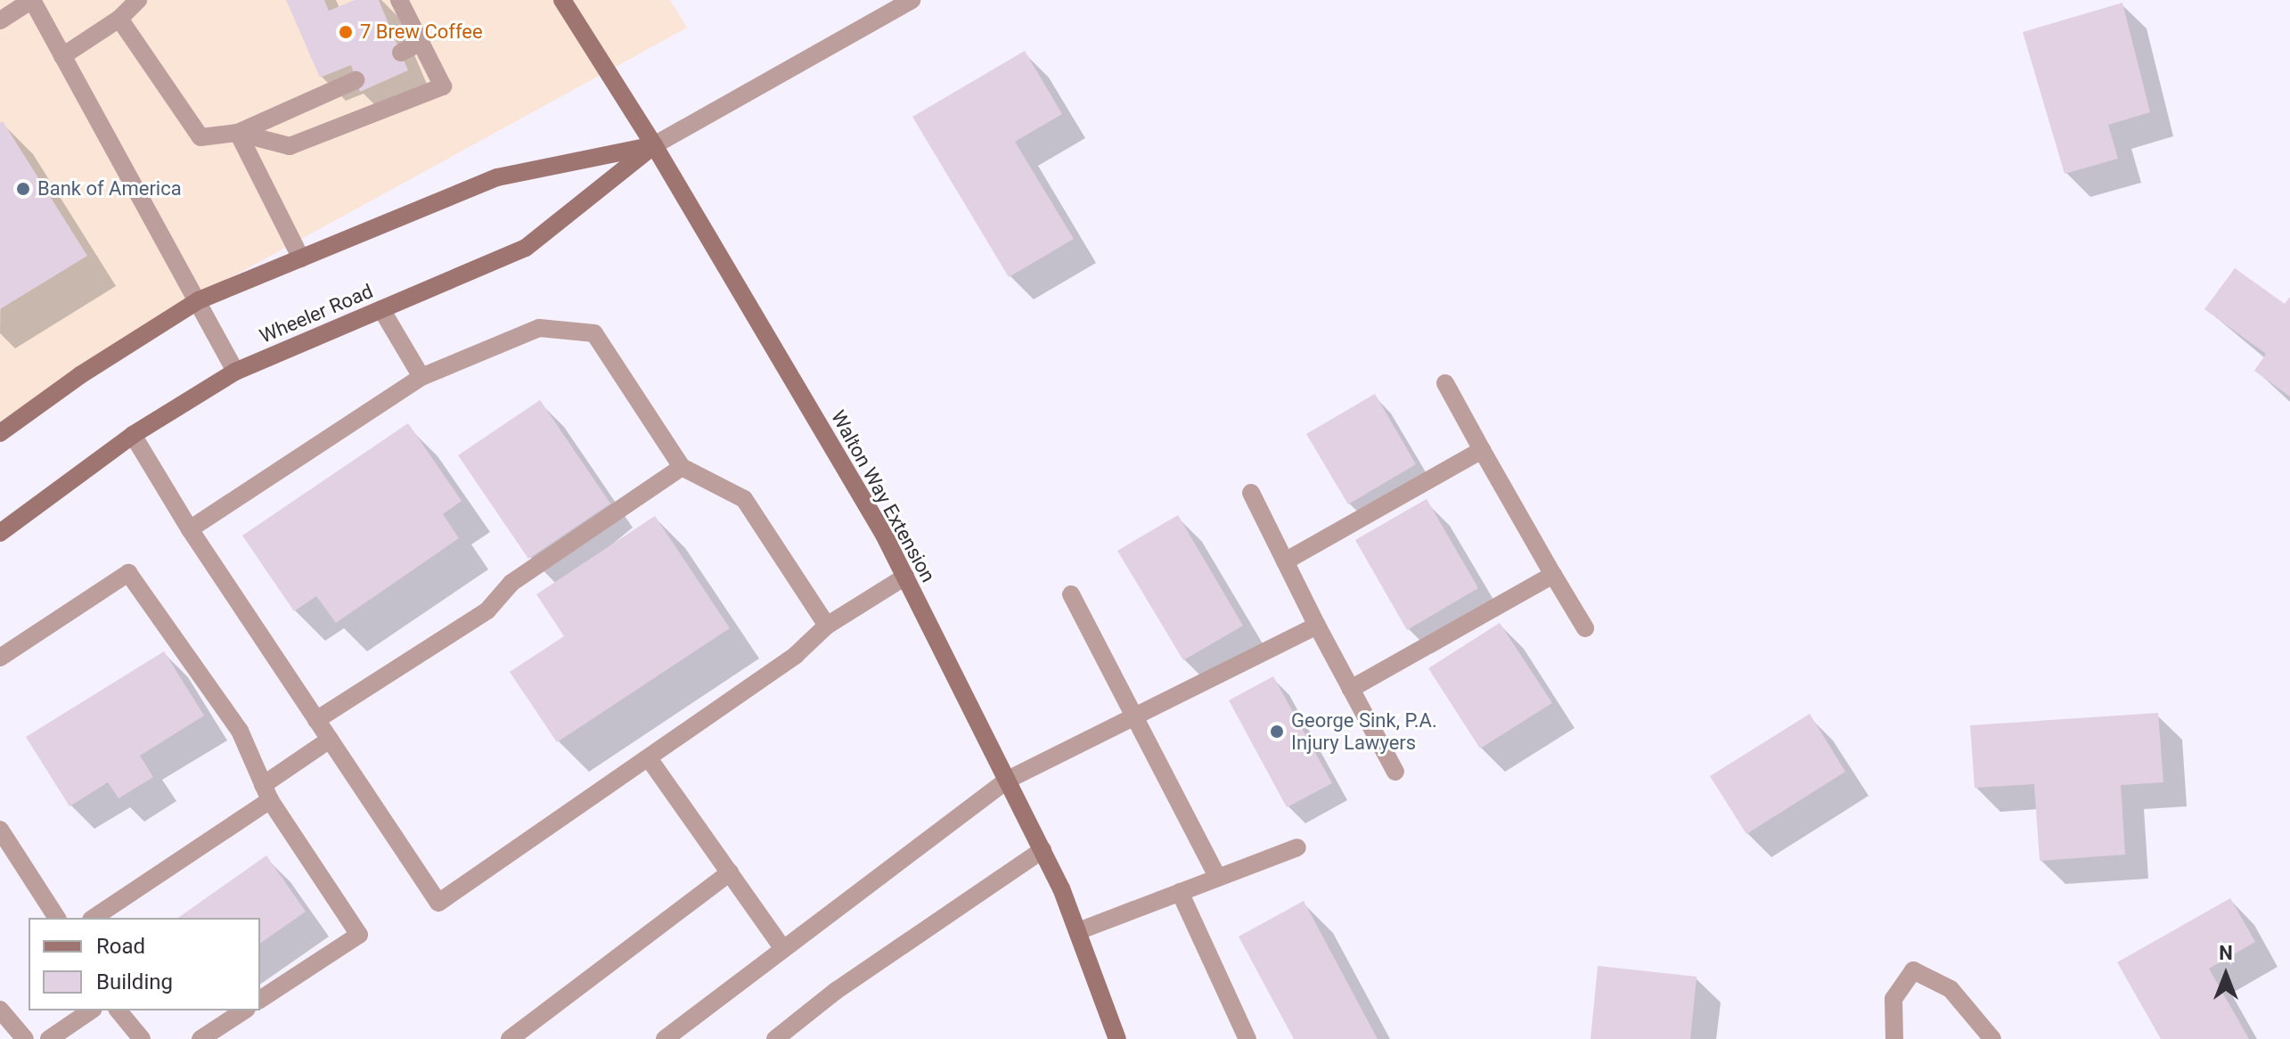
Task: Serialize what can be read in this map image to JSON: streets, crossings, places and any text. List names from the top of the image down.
{
  "streets": {
    "main road": ["Wheeler Road", "Walton Way Extension"]
  },
  "crossings": [
    ["Wheeler Road", "Walton Way Extension"]
  ],
  "places": ["7 Brew Coffee", "Bank of America", "George Sink, P.A. Injury Lawyers"],
  "legend": ["Road", "Building"],
  "north": "top"
}
